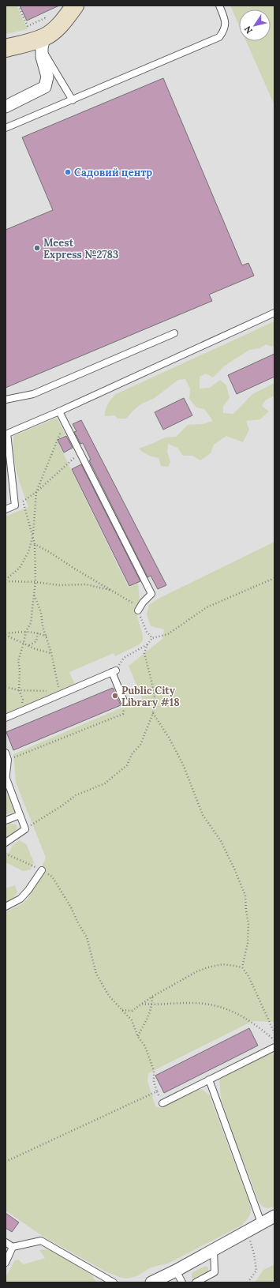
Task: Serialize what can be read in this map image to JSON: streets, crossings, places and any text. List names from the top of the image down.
{
  "places": ["Садовий центр", "Meest Express №2783", "Public City Library #18"],
  "north": "bottom left"
}
